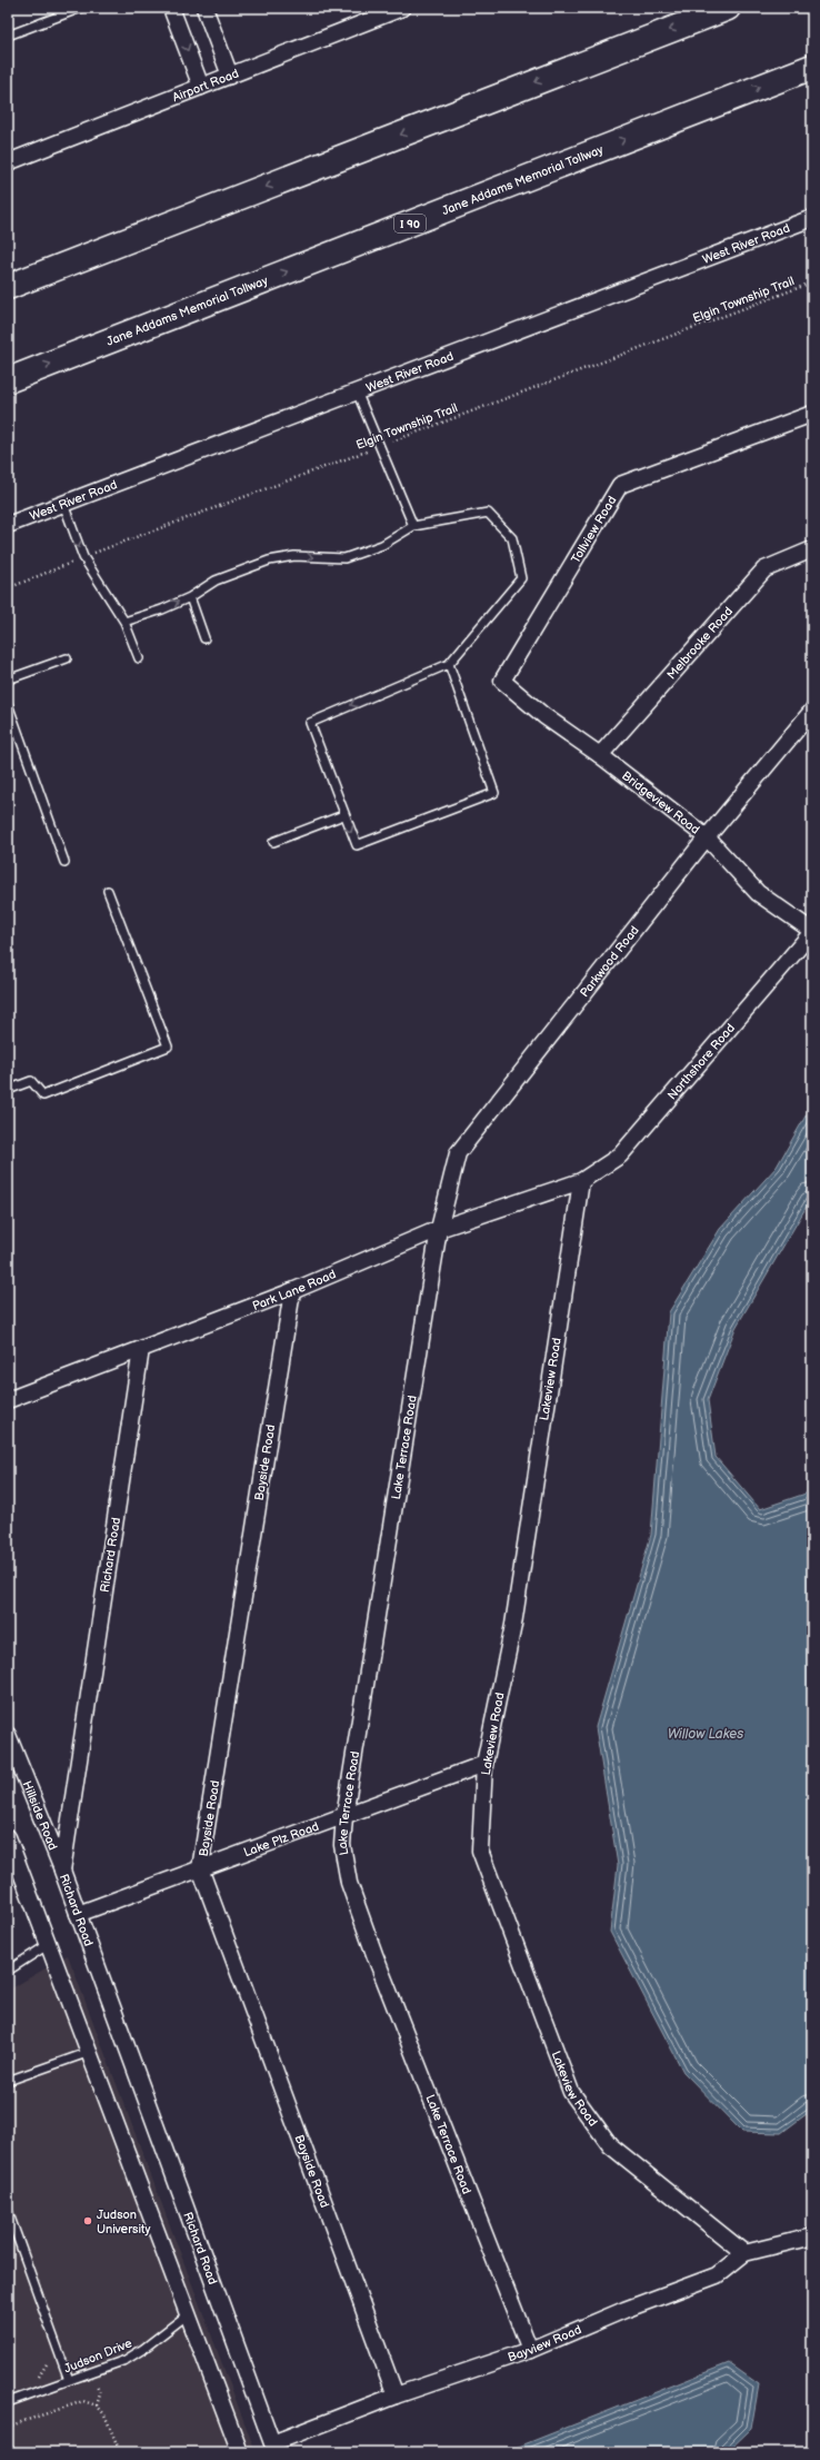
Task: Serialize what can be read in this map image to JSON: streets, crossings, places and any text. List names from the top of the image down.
{
  "streets": {
    "highway": ["Jane Addams Memorial Tollway", "I 90"],
    "street": [
      "Airport Road",
      "West River Road",
      "Tollview Road",
      "Melbrooke Road",
      "Bridgeview Road",
      "Parkwood Road",
      "Northshore Road",
      "Park Lane Road",
      "Lakeview Road",
      "Lake Terrace Road",
      "Bayside Road",
      "Richard Road",
      "Hillside Road",
      "Lake Plz Road",
      "Bayview Road"
    ],
    "lane": ["Judson Drive"],
    "path": ["Elgin Township Trail"]
  },
  "crossings": [
    ["Tollview Road", "Bridgeview Road"],
    ["Melbrooke Road", "Bridgeview Road"],
    ["Bridgeview Road", "Parkwood Road"],
    ["Bridgeview Road", "Northshore Road"],
    ["Parkwood Road", "Park Lane Road"],
    ["Parkwood Road", "Lake Terrace Road"],
    ["Northshore Road", "Park Lane Road"],
    ["Northshore Road", "Lakeview Road"],
    ["Park Lane Road", "Lakeview Road"],
    ["Park Lane Road", "Lake Terrace Road"],
    ["Park Lane Road", "Bayside Road"],
    ["Park Lane Road", "Richard Road"],
    ["Lakeview Road", "Lake Plz Road"],
    ["Lakeview Road", "Bayview Road"],
    ["Lake Terrace Road", "Lake Plz Road"],
    ["Lake Terrace Road", "Bayview Road"],
    ["Bayside Road", "Lake Plz Road"],
    ["Bayside Road", "Bayview Road"],
    ["Richard Road", "Hillside Road"],
    ["Richard Road", "Lake Plz Road"],
    ["Richard Road", "Bayview Road"]
  ],
  "water": ["Willow Lakes"],
  "places": ["Judson University"]
}
